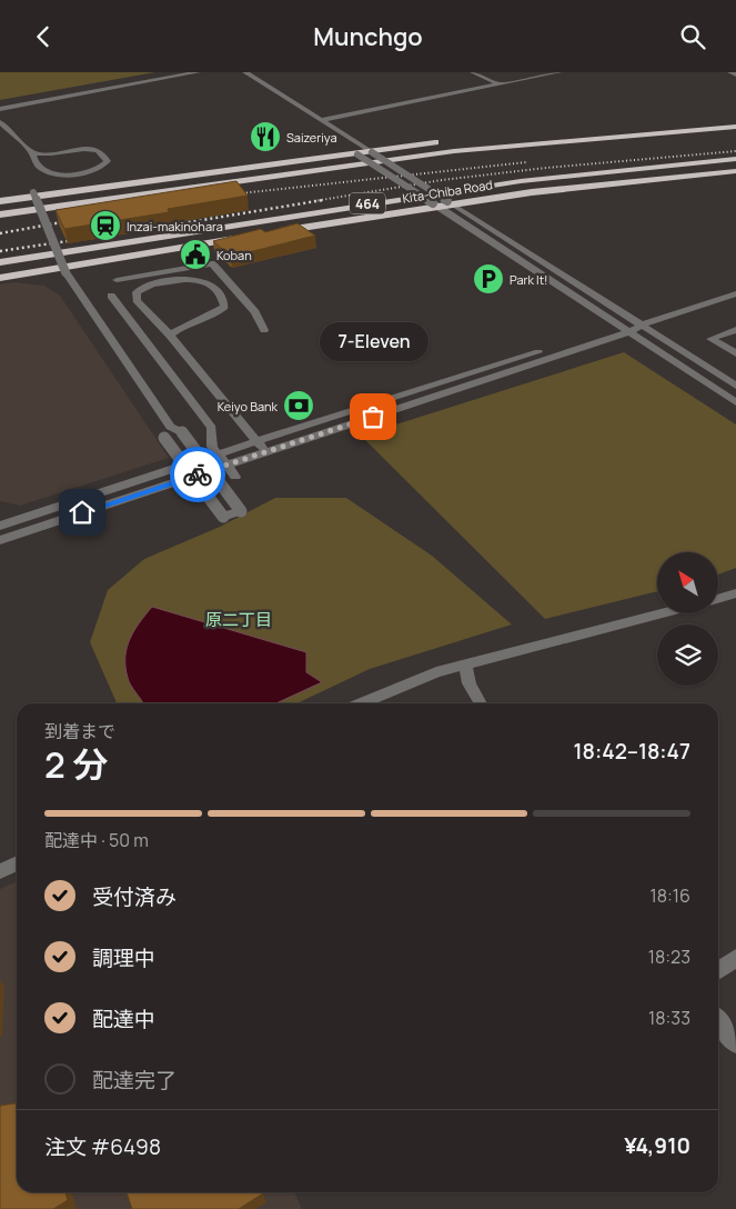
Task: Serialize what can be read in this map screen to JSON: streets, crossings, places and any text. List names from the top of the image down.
{
  "streets": {
    "highway": ["Kita-Chiba Road", "464"]
  },
  "districts": ["原二丁目"],
  "places": {
    "restaurant": ["Saizeriya"],
    "station": ["Inzai-makinohara"],
    "public building": ["Koban"],
    "parking": ["Park It!"],
    "bank": ["Keiyo Bank"],
    "other": ["7-Eleven"]
  },
  "north": "top left",
  "page": {
    "header": "Munchgo",
    "bubble": "7-Eleven",
    "heading": ["2 分", "到着まで", "18:42–18:47"],
    "panel": ["注文 #6498", "¥4,910"],
    "bar": "配達中 · 50 m",
    "list": [
      ["受付済み", "18:16"],
      ["調理中", "18:23"],
      ["配達中", "18:33"],
      "配達完了"
    ]
  }
}
